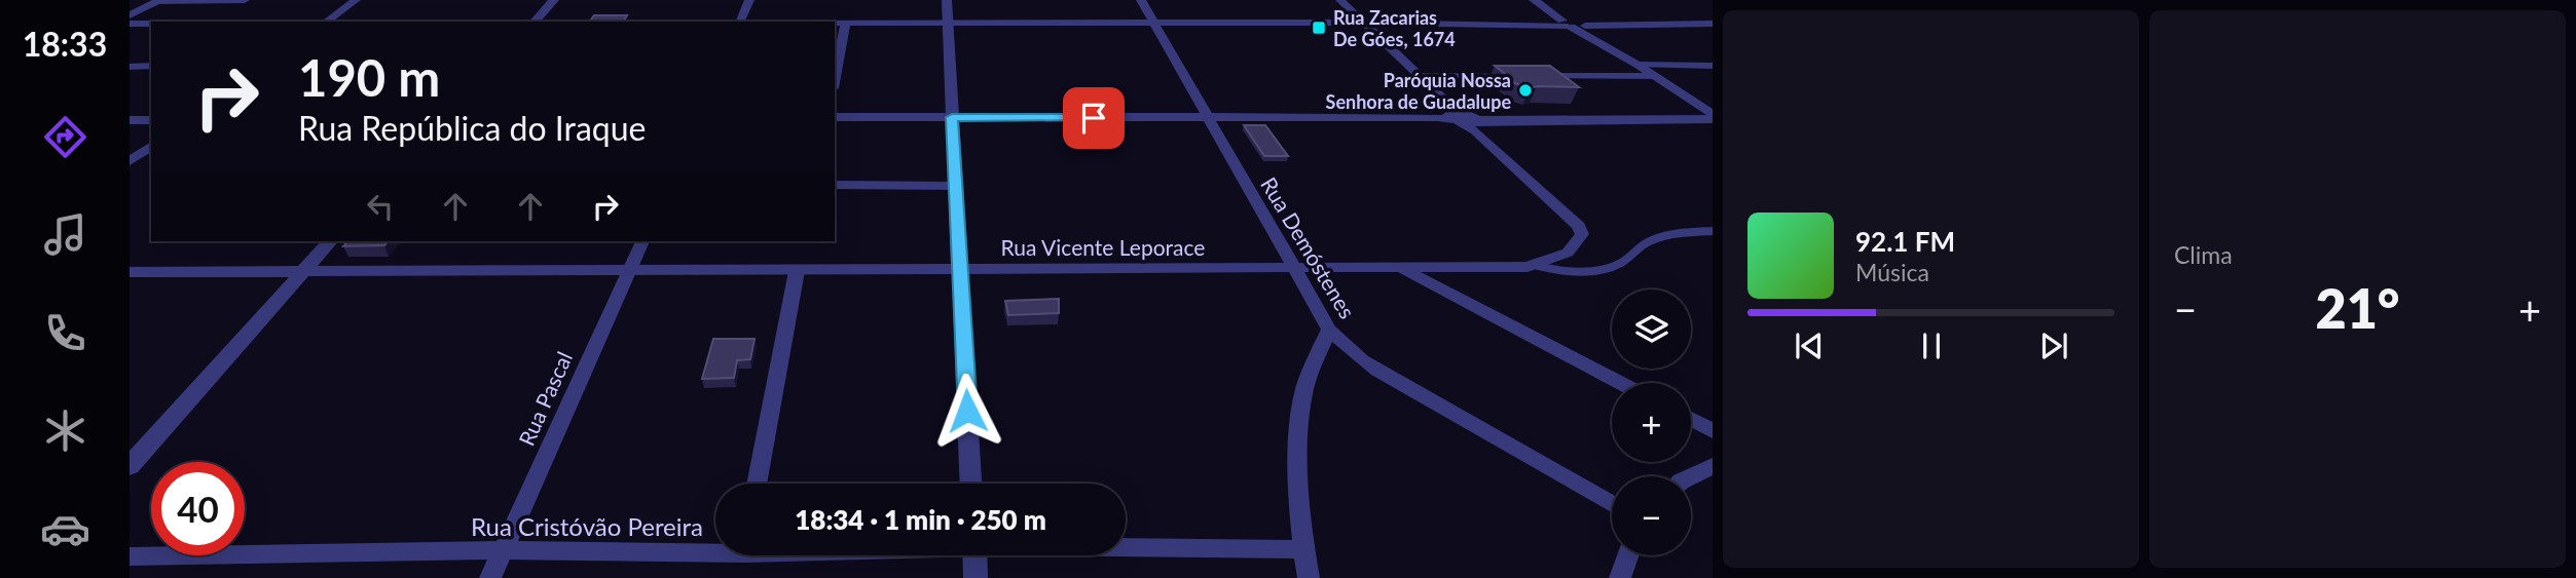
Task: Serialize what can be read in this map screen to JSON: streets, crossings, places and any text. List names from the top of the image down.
{
  "streets": {
    "street": [
      "Rua Vicente Leporace",
      "Rua Demóstenes",
      "Rua Pascal",
      "Rua Cristóvão Pereira"
    ]
  },
  "crossings": [
    ["Rua Vicente Leporace", "Rua Demóstenes"],
    ["Rua Vicente Leporace", "Rua Pascal"],
    ["Rua Pascal", "Rua Cristóvão Pereira"]
  ],
  "places": {
    "transit": ["Rua Zacarias De Góes, 1674"],
    "other": ["Paróquia Nossa Senhora de Guadalupe"]
  },
  "page": {
    "tabs": "18:33",
    "tile": "Clima",
    "turn": ["190 m", "Rua República do Iraque"],
    "song": ["92.1 FM", "Música"],
    "heat": ["−", "21°", "+"],
    "map_buttons": ["+", "−"],
    "limit": "40",
    "trip": "18:34 · 1 min · 250 m"
  }
}
